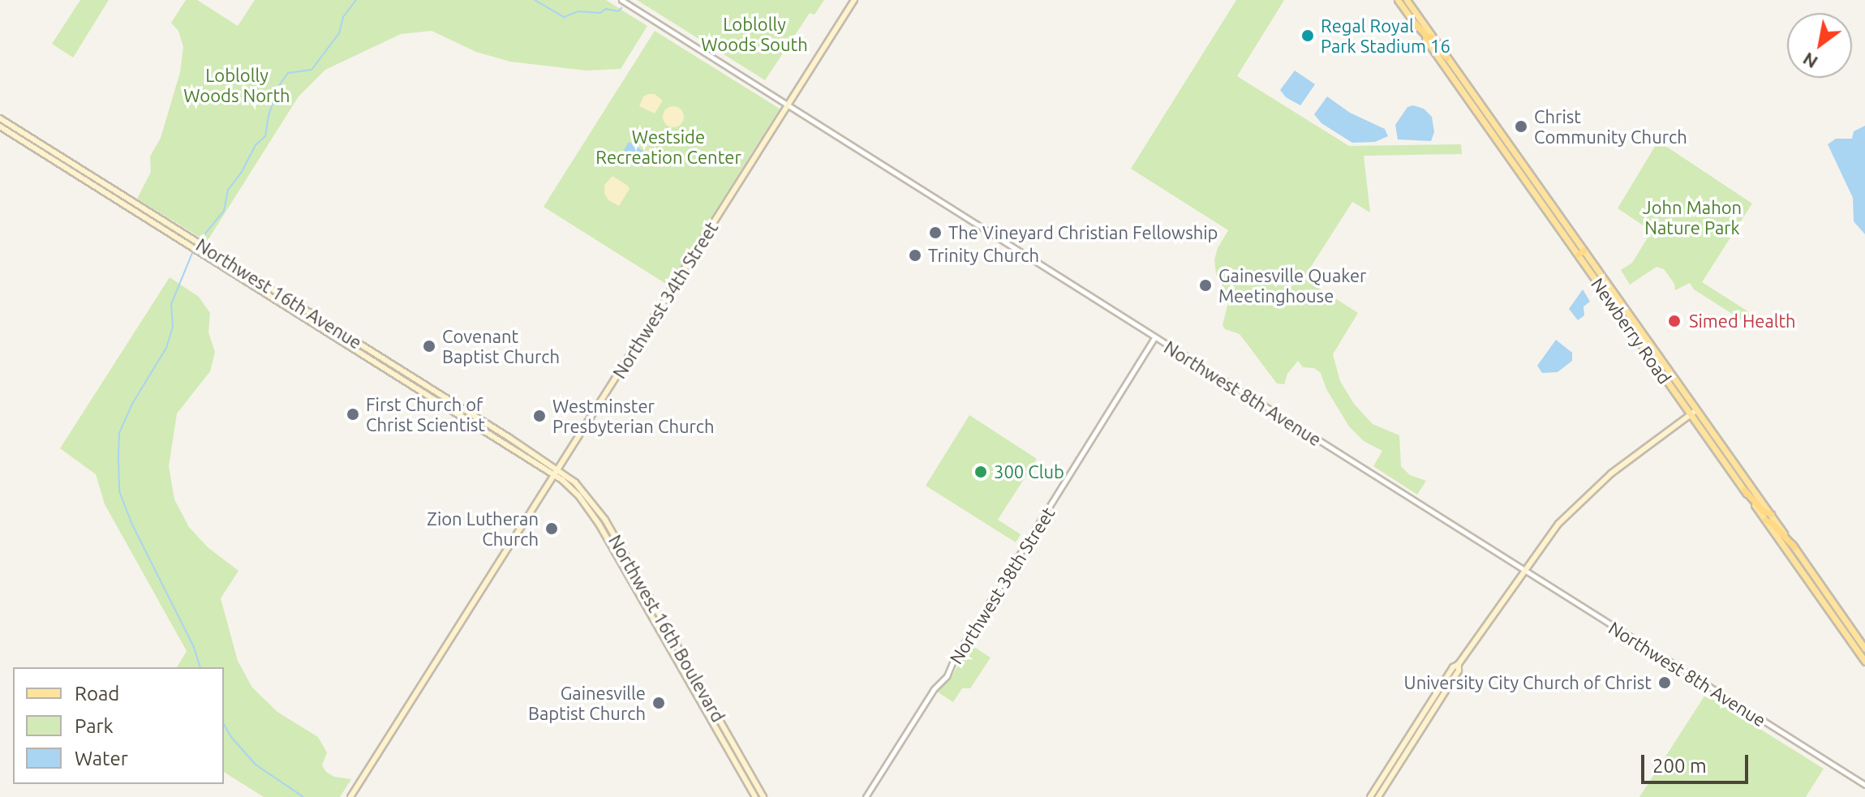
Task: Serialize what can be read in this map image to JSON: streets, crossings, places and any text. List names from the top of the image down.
{
  "streets": {
    "main road": [
      "Northwest 16th Avenue",
      "Northwest 34th Street",
      "Newberry Road",
      "Northwest 16th Boulevard"
    ],
    "street": ["Northwest 8th Avenue", "Northwest 38th Street"]
  },
  "crossings": [
    ["Northwest 16th Avenue", "Northwest 34th Street"],
    ["Northwest 16th Avenue", "Northwest 16th Boulevard"],
    ["Northwest 34th Street", "Northwest 8th Avenue"],
    ["Northwest 34th Street", "Northwest 16th Boulevard"],
    ["Northwest 8th Avenue", "Northwest 38th Street"]
  ],
  "parks": [
    "Loblolly Woods South",
    "Loblolly Woods North",
    "Westside Recreation Center",
    "John Mahon Nature Park"
  ],
  "places": [
    "Regal Royal Park Stadium 16",
    "Christ Community Church",
    "The Vineyard Christian Fellowship",
    "Trinity Church",
    "Gainesville Quaker Meetinghouse",
    "Simed Health",
    "Covenant Baptist Church",
    "First Church of Christ Scientist",
    "Westminster Presbyterian Church",
    "300 Club",
    "Zion Lutheran Church",
    "University City Church of Christ",
    "Gainesville Baptist Church"
  ],
  "legend": ["Road", "Park", "Water"],
  "scale_bar": "200 m",
  "north": "bottom left"
}
